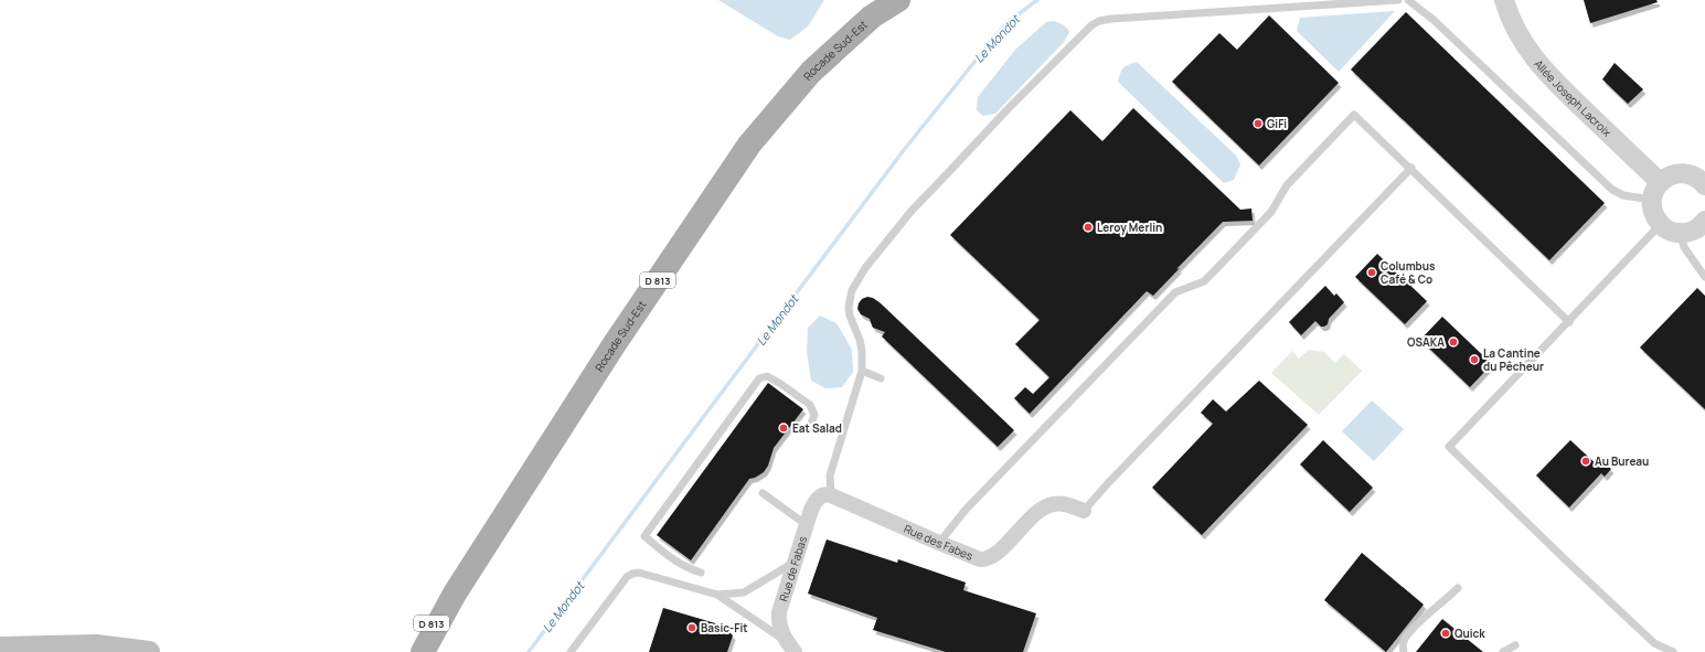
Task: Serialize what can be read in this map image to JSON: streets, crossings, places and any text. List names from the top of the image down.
{
  "streets": {
    "main road": ["Rocade Sud-Est", "D 813"],
    "street": ["Allée Joseph Lacroix", "Rue des Fabes", "Rue de Fabas"]
  },
  "crossings": [
    ["Rue des Fabes", "Rue de Fabas"]
  ],
  "water": ["Le Mondot"],
  "places": [
    "GiFi",
    "Leroy Merlin",
    "Columbus Café & Co",
    "OSAKA",
    "La Cantine du Pêcheur",
    "Eat Salad",
    "Au Bureau",
    "Basic-Fit",
    "Quick"
  ]
}
